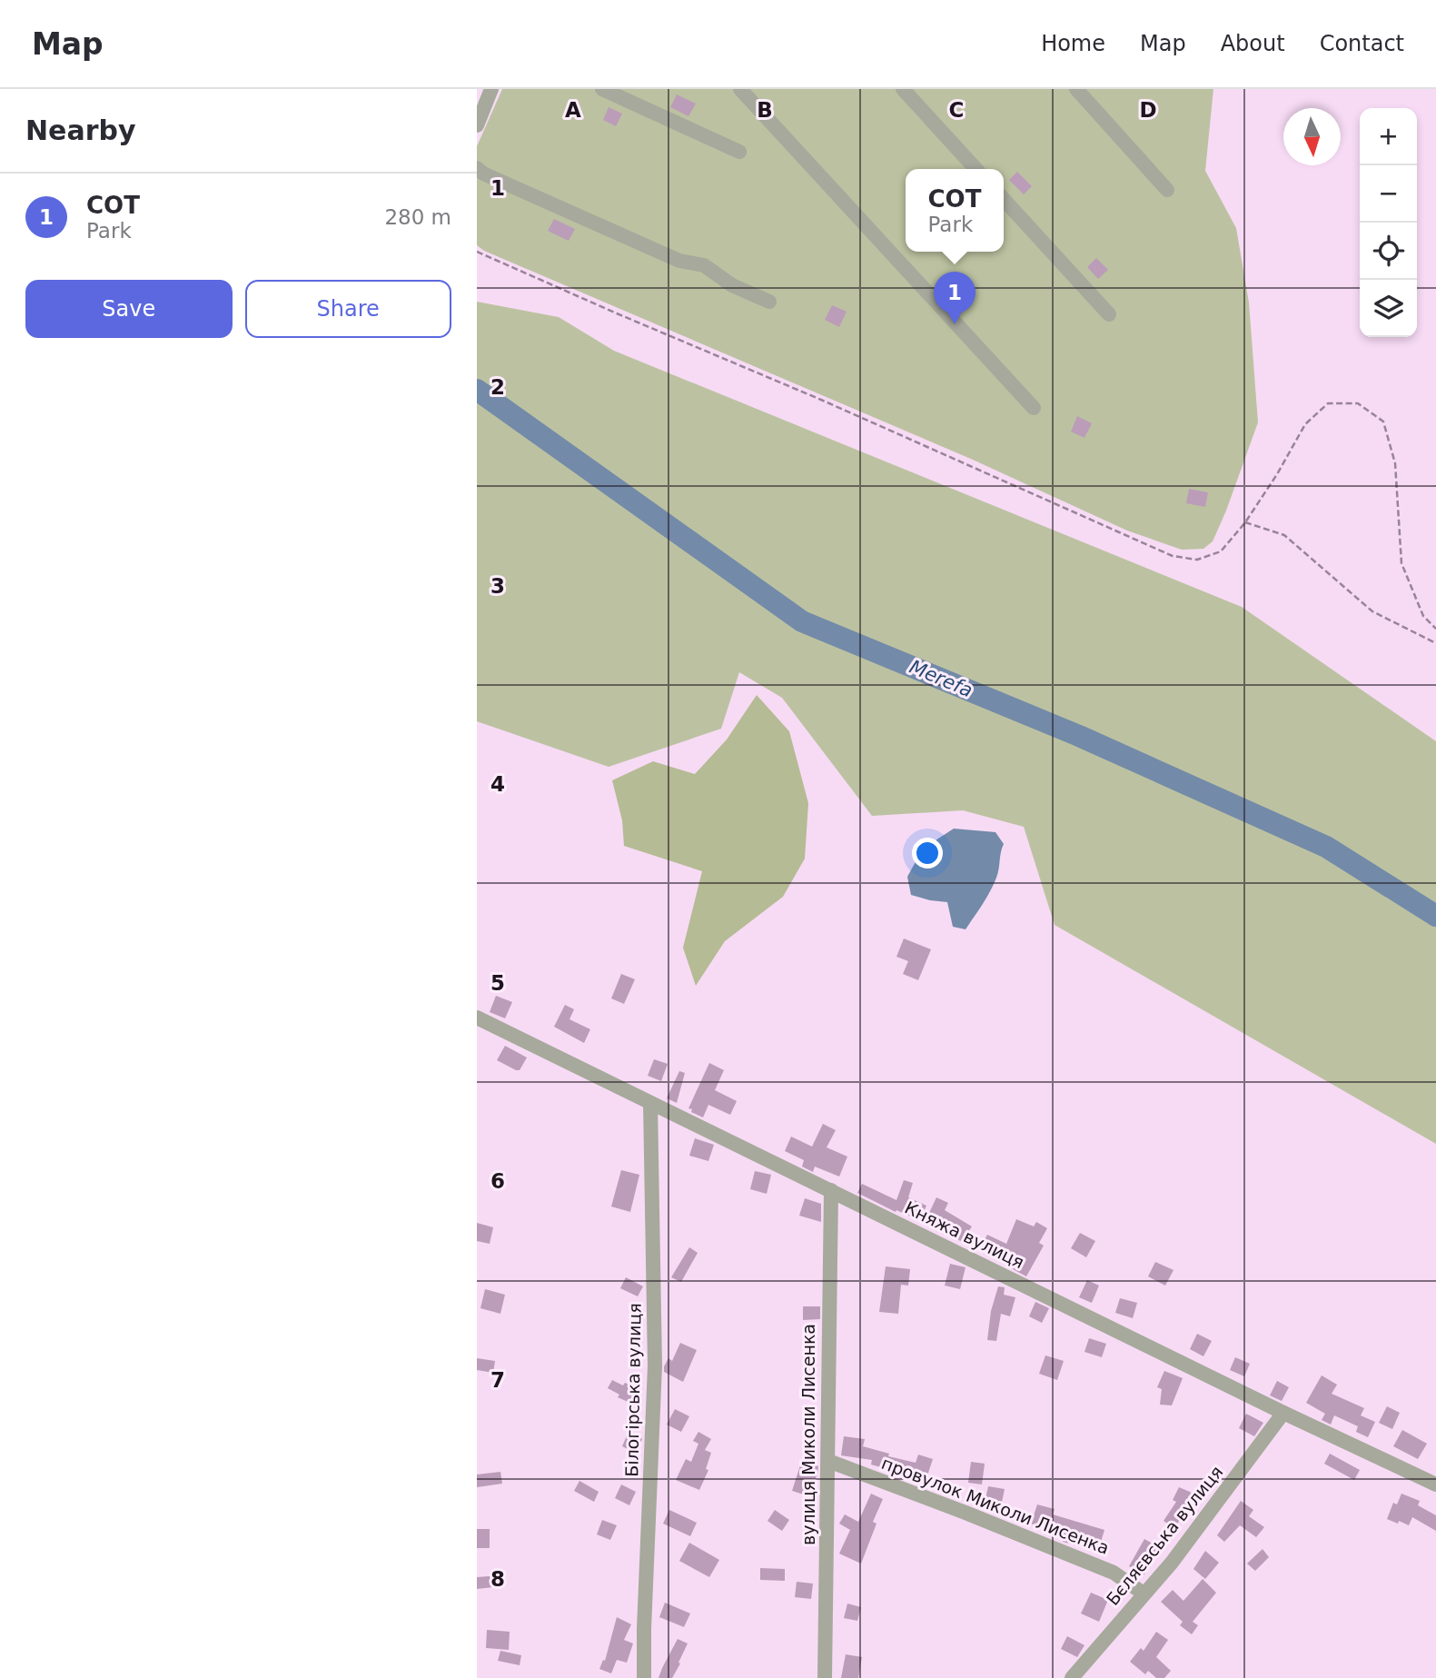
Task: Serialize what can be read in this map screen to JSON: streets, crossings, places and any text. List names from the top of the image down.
{
  "streets": {
    "street": [
      "Княжа вулиця",
      "Білогірська вулиця",
      "вулиця Миколи Лисенка",
      "провулок Миколи Лисенка",
      "Бєляєвська вулиця"
    ]
  },
  "crossings": [
    ["Княжа вулиця", "Білогірська вулиця"],
    ["Княжа вулиця", "вулиця Миколи Лисенка"],
    ["Княжа вулиця", "Бєляєвська вулиця"],
    ["вулиця Миколи Лисенка", "провулок Миколи Лисенка"],
    ["провулок Миколи Лисенка", "Бєляєвська вулиця"]
  ],
  "water": ["Merefa"],
  "north": "bottom",
  "page": {
    "header": "Map",
    "nav": [
      "Home",
      "Map",
      "About",
      "Contact"
    ],
    "heading": "Nearby",
    "map_buttons": ["+", "−"],
    "popup": ["СОТ", "Park"],
    "list": [
      {
        "mark": "1",
        "name": "СОТ",
        "note": "Park",
        "value": "280 m"
      }
    ],
    "buttons": ["Save", "Share"],
    "pins": "1"
  },
  "grid": {
    "columns": [
      "A",
      "B",
      "C",
      "D"
    ],
    "rows": [
      "1",
      "2",
      "3",
      "4",
      "5",
      "6",
      "7",
      "8"
    ]
  }
}
